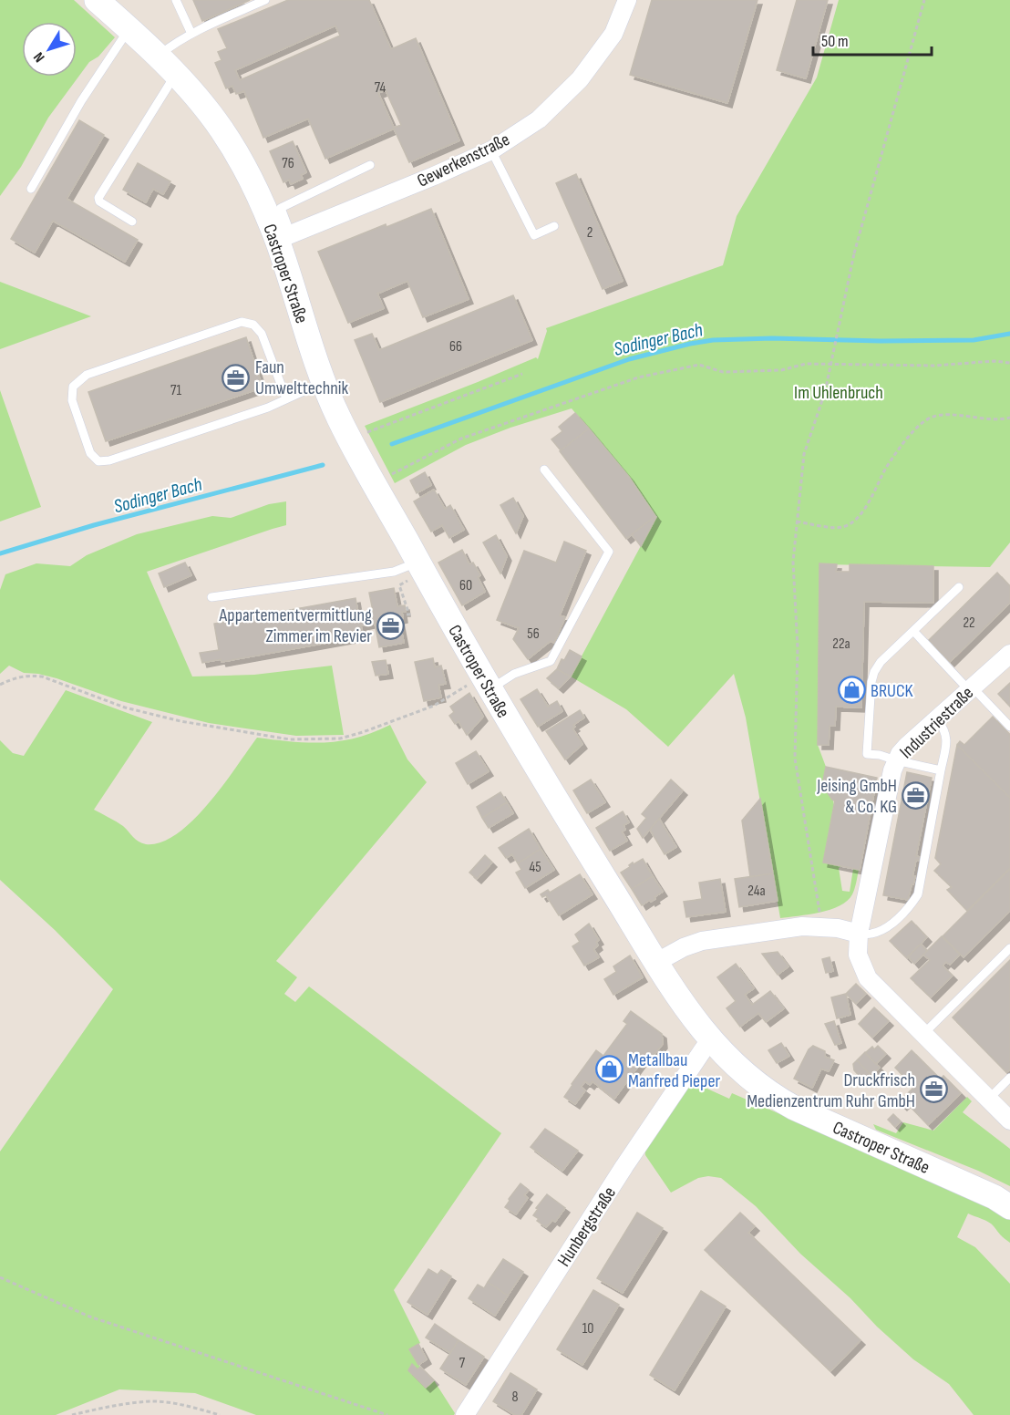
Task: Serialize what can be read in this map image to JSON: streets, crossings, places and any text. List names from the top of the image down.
{
  "streets": {
    "main road": ["Castroper Straße"],
    "street": ["Gewerkenstraße", "Industriestraße", "Hunbergstraße"]
  },
  "crossings": [
    ["Gewerkenstraße", "Castroper Straße"],
    ["Castroper Straße", "Hunbergstraße"]
  ],
  "water": ["Sodinger Bach"],
  "parks": ["Im Uhlenbruch"],
  "places": {
    "office": [
      "Faun Umwelttechnik",
      "Appartementvermittlung Zimmer im Revier",
      "Jeising GmbH & Co. KG",
      "Druckfrisch Medienzentrum Ruhr GmbH"
    ],
    "shop": ["BRUCK", "Metallbau Manfred Pieper"]
  },
  "house_numbers": [
    "74",
    "76",
    "2",
    "66",
    "71",
    "60",
    "22",
    "56",
    "22a",
    "45",
    "24a",
    "10",
    "7",
    "8"
  ],
  "scale_bar": "50 m",
  "north": "bottom left"
}
